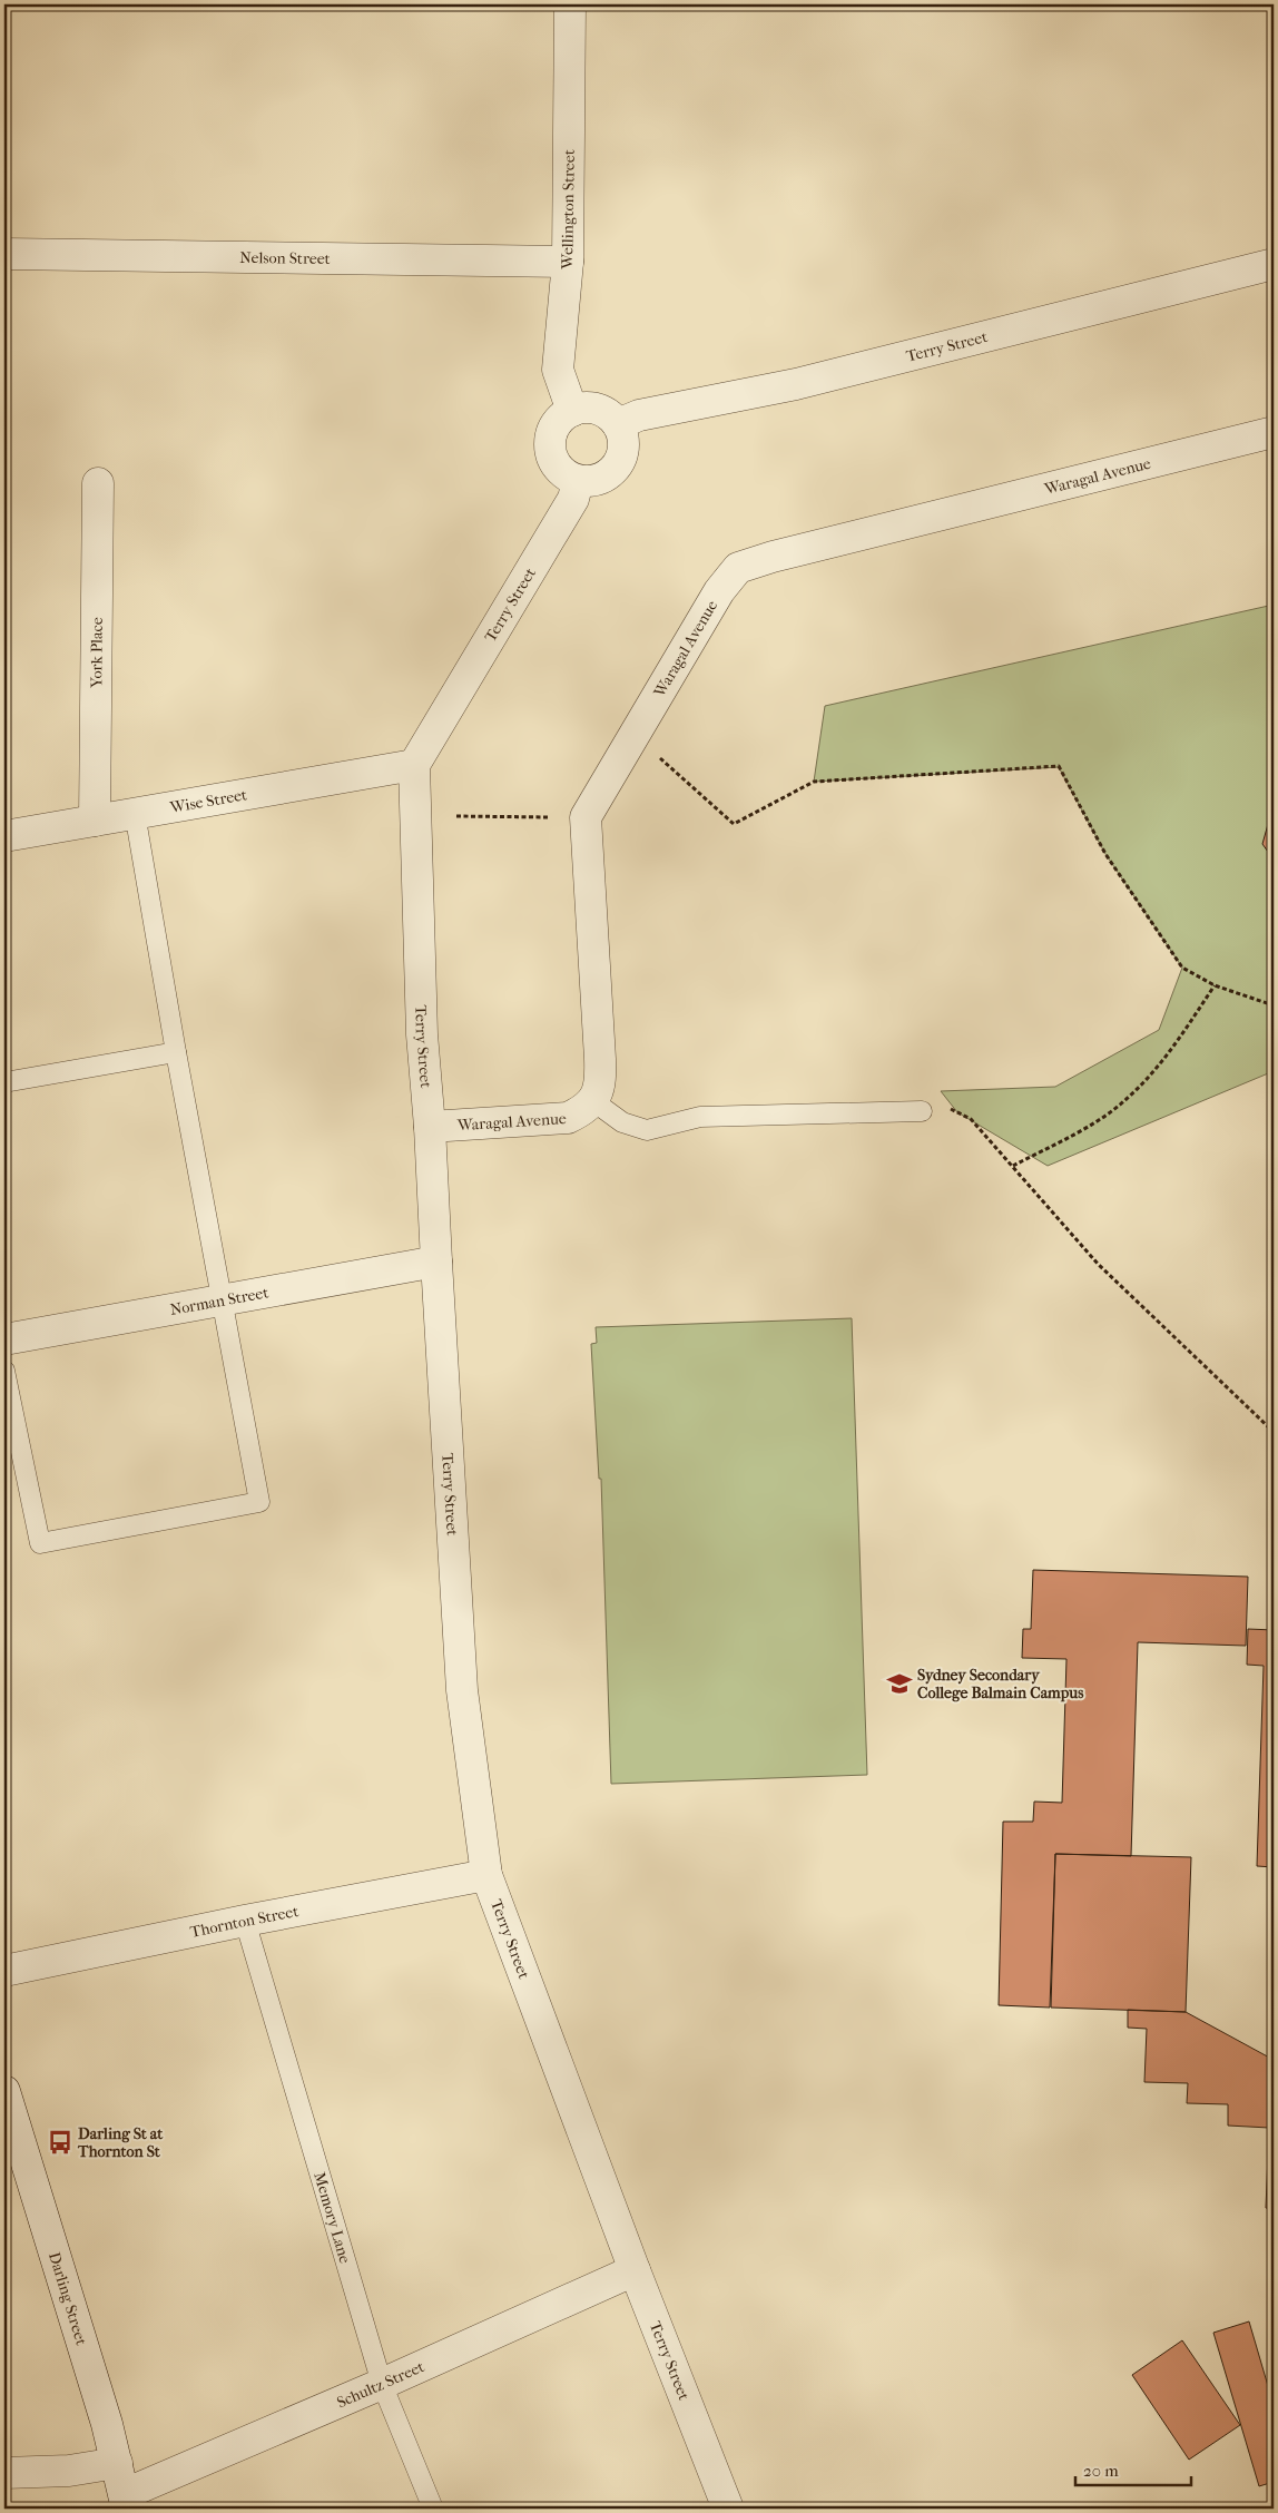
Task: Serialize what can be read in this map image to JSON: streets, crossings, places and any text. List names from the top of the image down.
{
  "streets": {
    "street": [
      "Wellington Street",
      "Nelson Street",
      "Terry Street",
      "Waragal Avenue",
      "York Place",
      "Wise Street",
      "Norman Street",
      "Thornton Street",
      "Darling Street",
      "Schultz Street"
    ],
    "lane": ["Memory Lane"]
  },
  "crossings": [
    ["Wellington Street", "Nelson Street"],
    ["Wellington Street", "Terry Street"],
    ["Terry Street", "Waragal Avenue"],
    ["Terry Street", "Wise Street"],
    ["Terry Street", "Norman Street"],
    ["Terry Street", "Thornton Street"],
    ["Terry Street", "Schultz Street"],
    ["York Place", "Wise Street"],
    ["Thornton Street", "Memory Lane"],
    ["Memory Lane", "Schultz Street"],
    ["Darling Street", "Schultz Street"]
  ],
  "places": {
    "school or university": ["Sydney Secondary College Balmain Campus"],
    "bus stop": ["Darling St at Thornton St"]
  },
  "scale_bar": "20 m"
}
